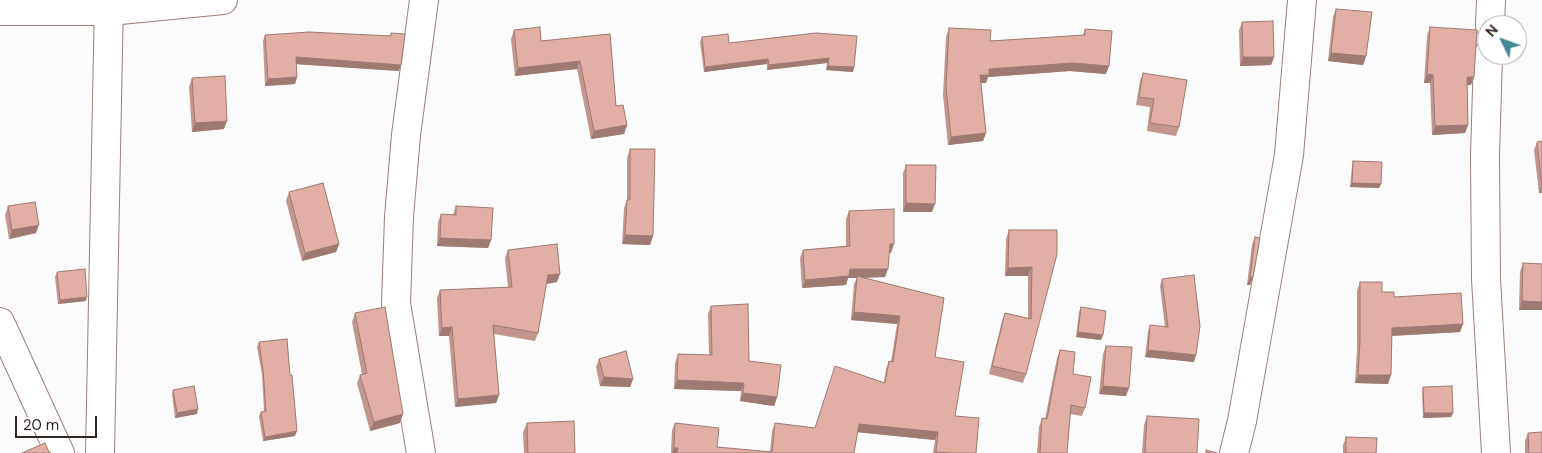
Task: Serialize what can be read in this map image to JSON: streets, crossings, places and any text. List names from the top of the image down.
{
  "scale_bar": "20 m",
  "north": "top left"
}
